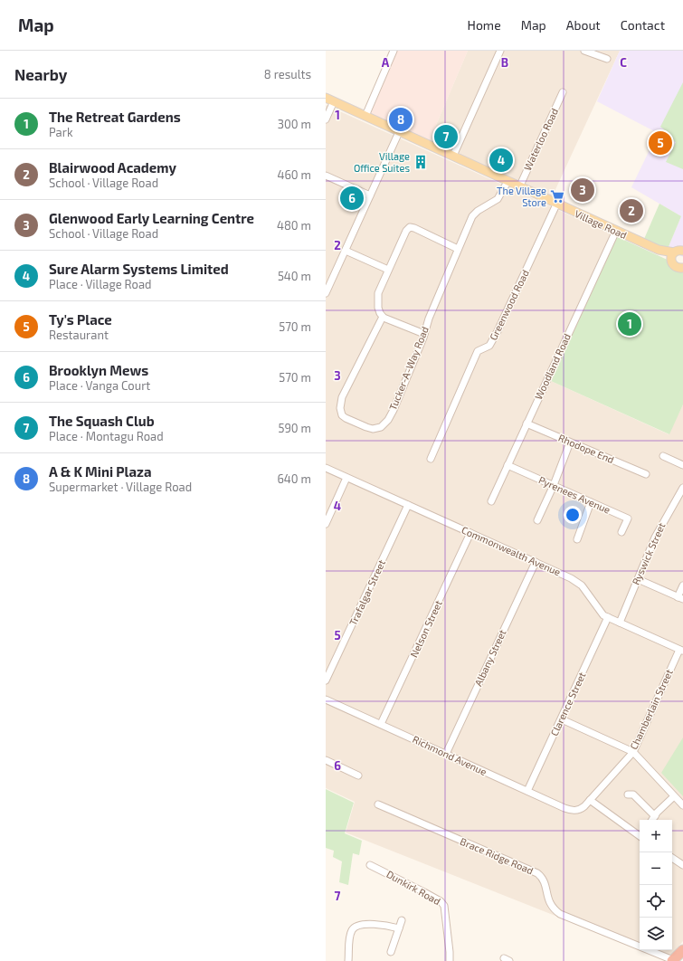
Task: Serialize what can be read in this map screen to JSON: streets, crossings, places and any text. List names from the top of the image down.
{
  "streets": {
    "main road": ["Village Road"],
    "street": [
      "Waterloo Road",
      "Greenwood Road",
      "Woodland Road",
      "Tucker-A-Way Road",
      "Rhodope End",
      "Pyrenees Avenue",
      "Commonwealth Avenue",
      "Ryswick Street",
      "Trafalgar Street",
      "Nelson Street",
      "Albany Street",
      "Clarence Street",
      "Chamberlain Street",
      "Richmond Avenue",
      "Brace Ridge Road",
      "Dunkirk Road"
    ]
  },
  "crossings": [
    ["Waterloo Road", "Village Road"],
    ["Village Road", "Greenwood Road"],
    ["Village Road", "Woodland Road"],
    ["Village Road", "Tucker-A-Way Road"],
    ["Woodland Road", "Rhodope End"],
    ["Woodland Road", "Pyrenees Avenue"],
    ["Commonwealth Avenue", "Ryswick Street"],
    ["Commonwealth Avenue", "Trafalgar Street"],
    ["Commonwealth Avenue", "Nelson Street"],
    ["Commonwealth Avenue", "Albany Street"],
    ["Commonwealth Avenue", "Clarence Street"],
    ["Commonwealth Avenue", "Chamberlain Street"],
    ["Nelson Street", "Richmond Avenue"],
    ["Albany Street", "Richmond Avenue"],
    ["Clarence Street", "Richmond Avenue"],
    ["Chamberlain Street", "Richmond Avenue"]
  ],
  "places": {
    "building": ["Village Office Suites"],
    "supermarket": ["The Village Store"]
  },
  "page": {
    "header": "Map",
    "nav": [
      "Home",
      "Map",
      "About",
      "Contact"
    ],
    "heading": ["Nearby", "8 results"],
    "list": [
      {
        "mark": "1",
        "name": "The Retreat Gardens",
        "note": "Park",
        "value": "300 m"
      },
      {
        "mark": "2",
        "name": "Blairwood Academy",
        "note": "School · Village Road",
        "value": "460 m"
      },
      {
        "mark": "3",
        "name": "Glenwood Early Learning Centre",
        "note": "School · Village Road",
        "value": "480 m"
      },
      {
        "mark": "4",
        "name": "Sure Alarm Systems Limited",
        "note": "Place · Village Road",
        "value": "540 m"
      },
      {
        "mark": "5",
        "name": "Ty's Place",
        "note": "Restaurant",
        "value": "570 m"
      },
      {
        "mark": "6",
        "name": "Brooklyn Mews",
        "note": "Place · Vanga Court",
        "value": "570 m"
      },
      {
        "mark": "7",
        "name": "The Squash Club",
        "note": "Place · Montagu Road",
        "value": "590 m"
      },
      {
        "mark": "8",
        "name": "A & K Mini Plaza",
        "note": "Supermarket · Village Road",
        "value": "640 m"
      }
    ],
    "pins": [
      "8",
      "7",
      "5",
      "4",
      "3",
      "6",
      "2",
      "1"
    ],
    "map_buttons": ["+", "−"]
  },
  "grid": {
    "columns": ["A", "B", "C"],
    "rows": [
      "1",
      "2",
      "3",
      "4",
      "5",
      "6",
      "7"
    ]
  }
}
